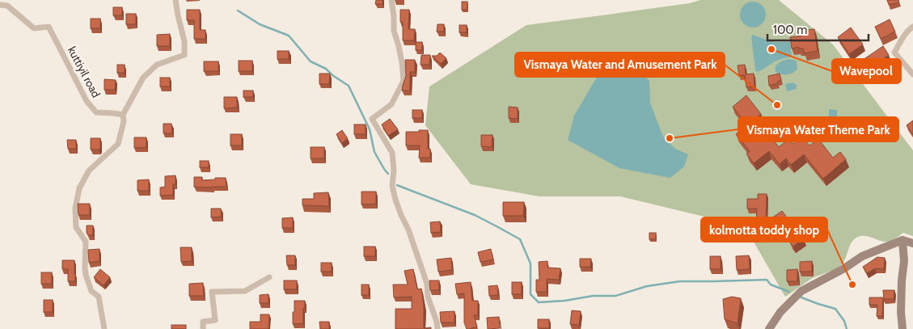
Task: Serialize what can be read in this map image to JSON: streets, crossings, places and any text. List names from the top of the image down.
{
  "streets": {
    "street": ["kuttiyil road"]
  },
  "places": [
    "Wavepool",
    "Vismaya Water and Amusement Park",
    "Vismaya Water Theme Park",
    "kolmotta toddy shop"
  ],
  "scale_bar": "100 m"
}
